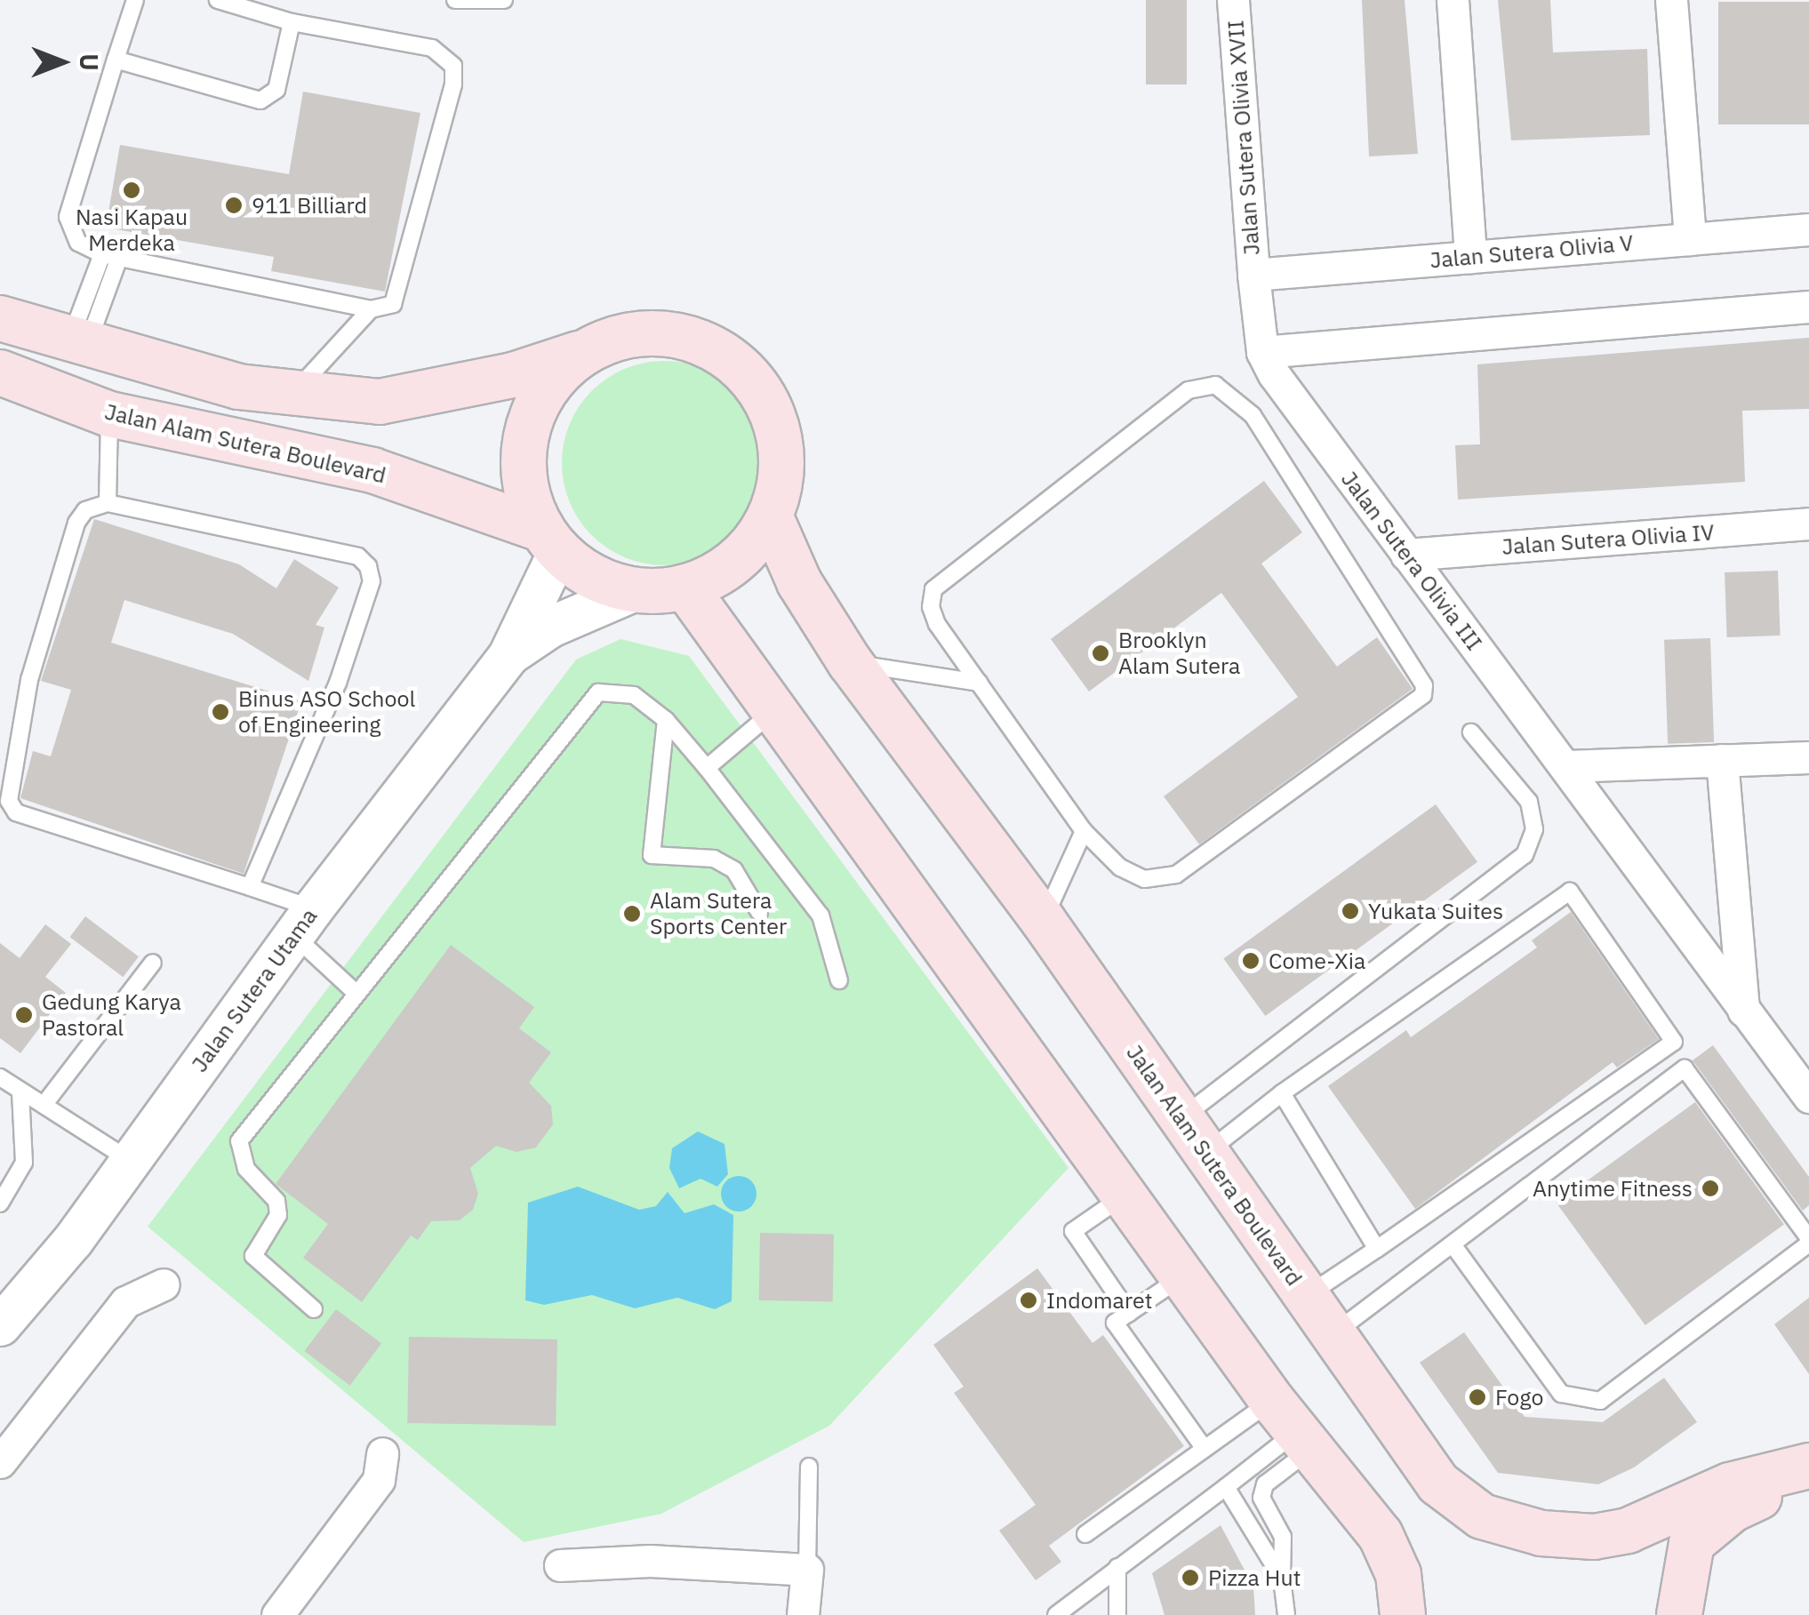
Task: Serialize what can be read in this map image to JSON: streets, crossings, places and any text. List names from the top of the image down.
{
  "streets": {
    "main road": ["Jalan Alam Sutera Boulevard"],
    "street": [
      "Jalan Sutera Olivia XVII",
      "Jalan Sutera Olivia V",
      "Jalan Sutera Olivia IV",
      "Jalan Sutera Olivia III",
      "Jalan Sutera Utama"
    ]
  },
  "crossings": [
    ["Jalan Sutera Olivia XVII", "Jalan Sutera Olivia V"],
    ["Jalan Sutera Olivia XVII", "Jalan Sutera Olivia III"],
    ["Jalan Alam Sutera Boulevard", "Jalan Sutera Utama"],
    ["Jalan Sutera Olivia IV", "Jalan Sutera Olivia III"]
  ],
  "places": [
    "Nasi Kapau Merdeka",
    "911 Billiard",
    "Brooklyn Alam Sutera",
    "Binus ASO School of Engineering",
    "Yukata Suites",
    "Alam Sutera Sports Center",
    "Come-Xia",
    "Gedung Karya Pastoral",
    "Anytime Fitness",
    "Indomaret",
    "Fogo",
    "Pizza Hut"
  ],
  "north": "right"
}
